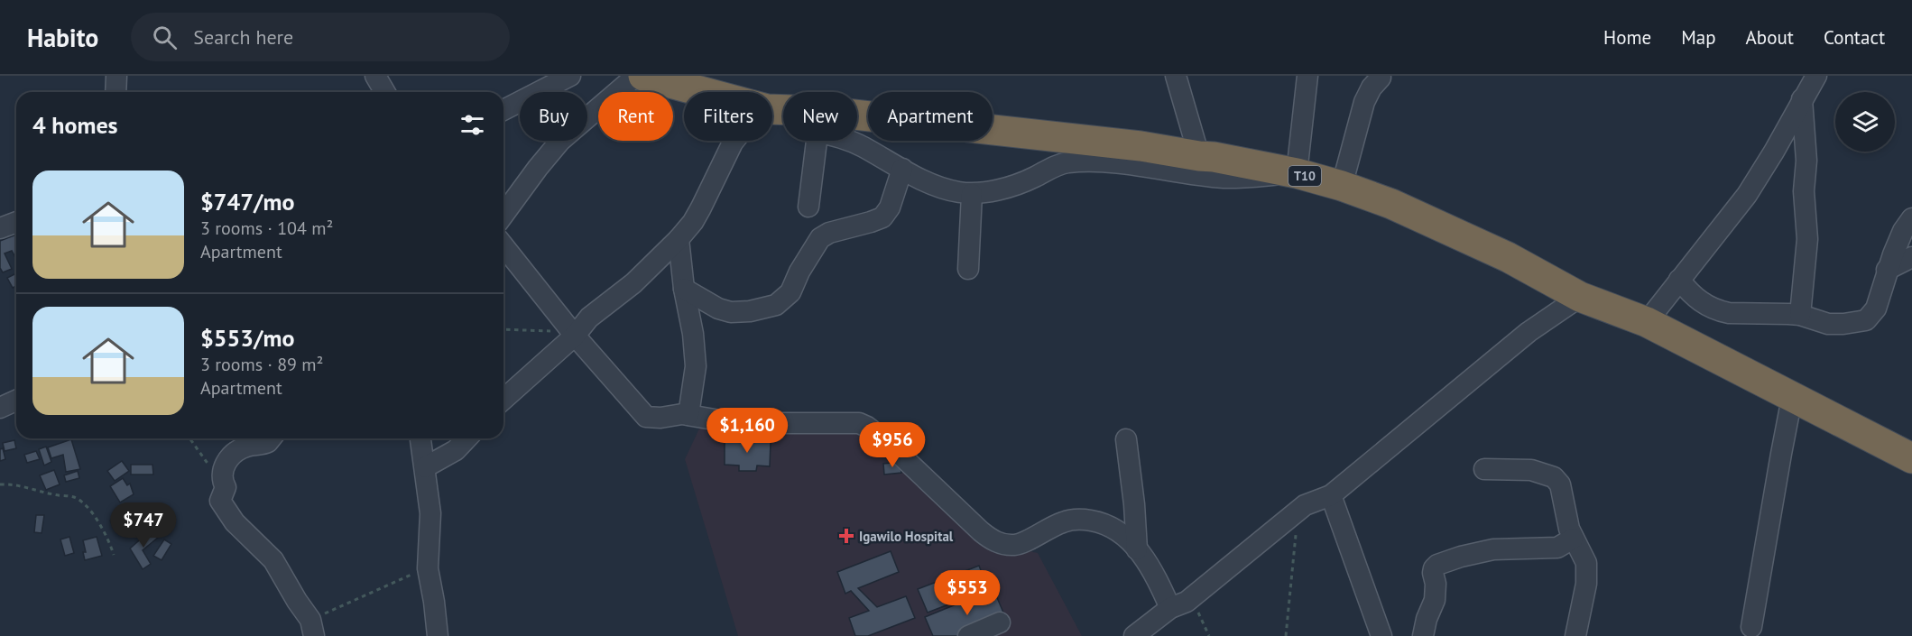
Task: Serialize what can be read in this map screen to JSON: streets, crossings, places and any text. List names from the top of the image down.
{
  "streets": {
    "highway": ["T10"]
  },
  "places": {
    "health": ["Igawilo Hospital"]
  },
  "page": {
    "header": "Habito",
    "search": "Search here",
    "nav": [
      "Home",
      "Map",
      "About",
      "Contact"
    ],
    "chip": [
      "Buy",
      "Rent",
      "Filters",
      "New",
      "Apartment"
    ],
    "heading": "4 homes",
    "list": [
      {
        "name": "$747/mo",
        "note": "3 rooms · 104 m² · Apartment"
      },
      {
        "name": "$553/mo",
        "note": "3 rooms · 89 m² · Apartment"
      }
    ],
    "price": [
      "$1,160",
      "$956",
      "$747",
      "$553"
    ]
  }
}
